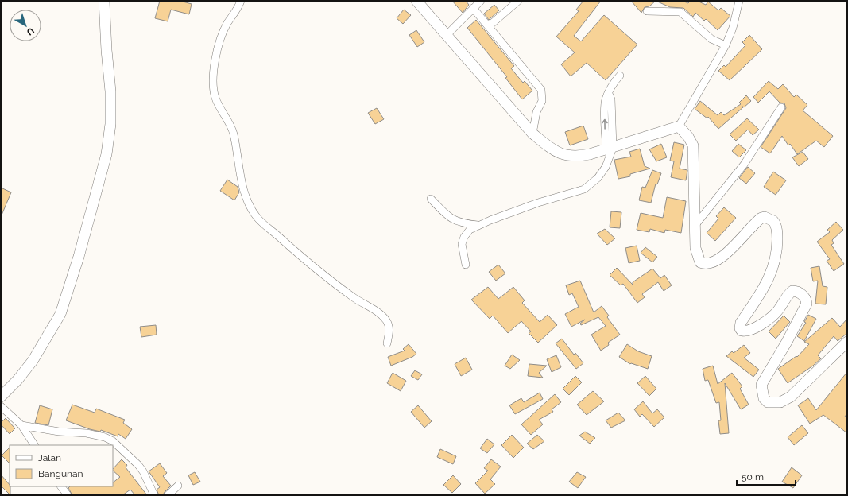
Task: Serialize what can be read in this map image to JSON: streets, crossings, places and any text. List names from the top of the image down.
{
  "legend": ["Jalan", "Bangunan"],
  "scale_bar": "50 m",
  "north": "bottom right"
}
